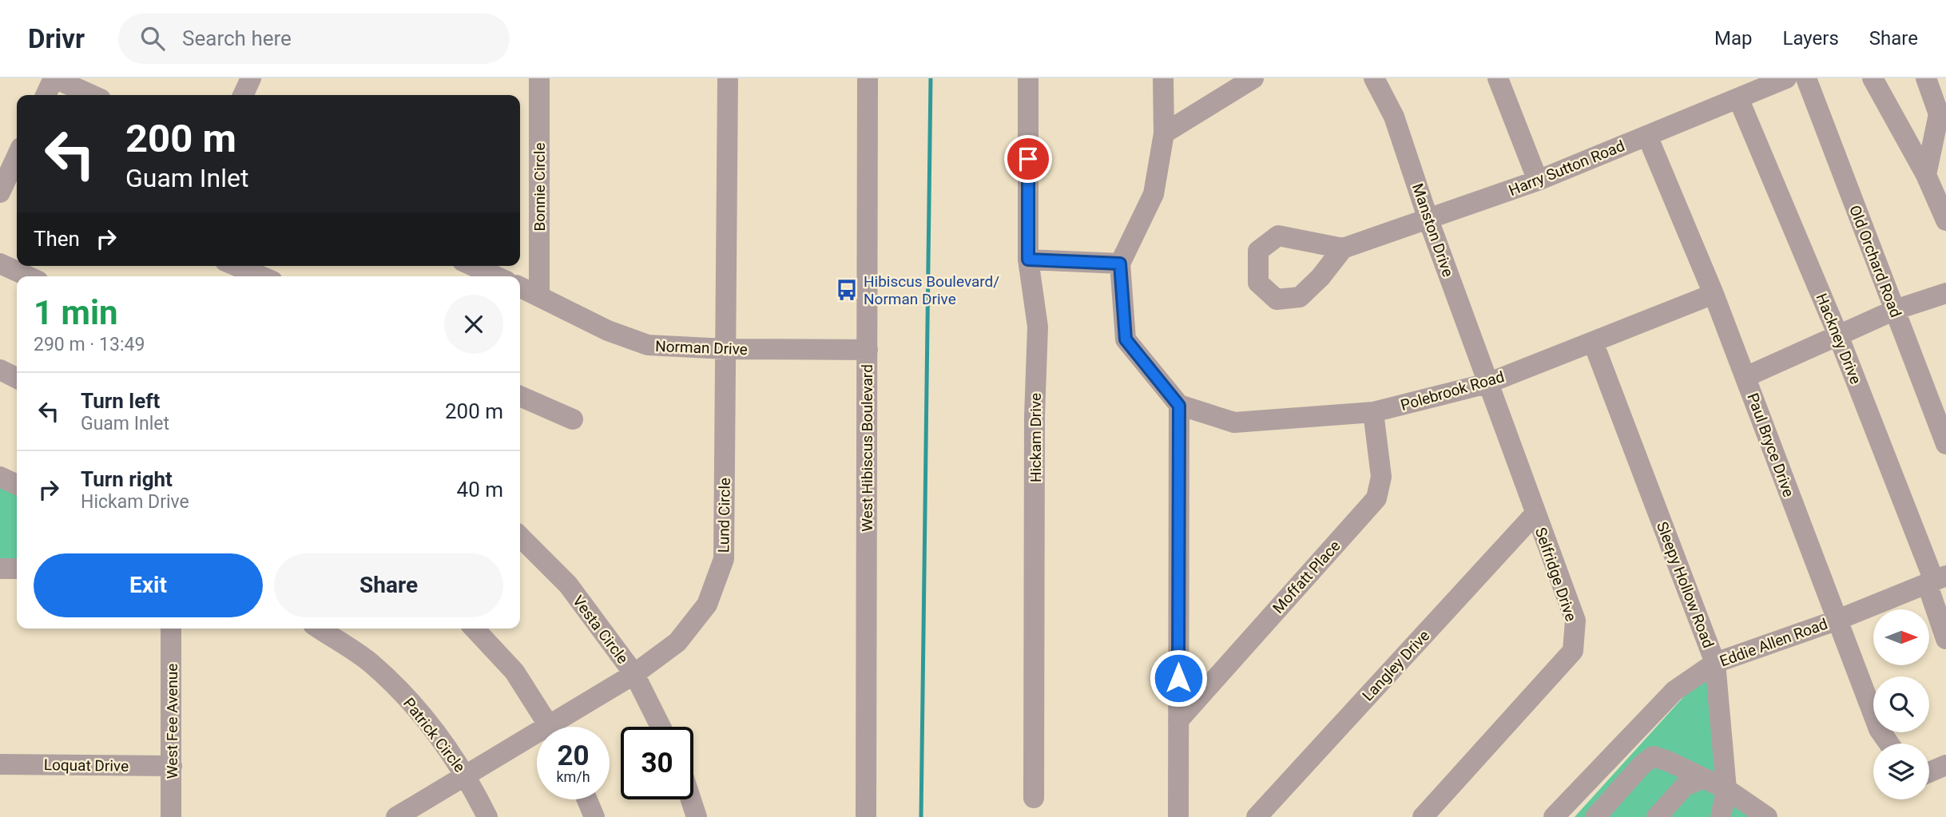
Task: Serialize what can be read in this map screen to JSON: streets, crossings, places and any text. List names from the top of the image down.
{
  "streets": {
    "street": [
      "Harry Sutton Road",
      "Bonnie Circle",
      "Manston Drive",
      "Old Orchard Road",
      "Hackney Drive",
      "Norman Drive",
      "Polebrook Road",
      "Hickam Drive",
      "Paul Bryce Drive",
      "West Hibiscus Boulevard",
      "Lund Circle",
      "Selfridge Drive",
      "Moffatt Place",
      "Sleepy Hollow Road",
      "Vesta Circle",
      "Eddie Allen Road",
      "Langley Drive",
      "West Fee Avenue",
      "Patrick Circle",
      "Loquat Drive"
    ]
  },
  "crossings": [
    ["Harry Sutton Road", "Manston Drive"],
    ["Harry Sutton Road", "Hackney Drive"],
    ["Harry Sutton Road", "Paul Bryce Drive"],
    ["Bonnie Circle", "Norman Drive"],
    ["Manston Drive", "Polebrook Road"],
    ["Manston Drive", "Selfridge Drive"],
    ["Hackney Drive", "Eddie Allen Road"],
    ["Norman Drive", "West Hibiscus Boulevard"],
    ["Norman Drive", "Lund Circle"],
    ["Polebrook Road", "Paul Bryce Drive"],
    ["Polebrook Road", "Selfridge Drive"],
    ["Polebrook Road", "Moffatt Place"],
    ["Polebrook Road", "Sleepy Hollow Road"],
    ["Paul Bryce Drive", "Eddie Allen Road"],
    ["Lund Circle", "Vesta Circle"],
    ["Lund Circle", "Patrick Circle"],
    ["Selfridge Drive", "Langley Drive"],
    ["Sleepy Hollow Road", "Eddie Allen Road"],
    ["West Fee Avenue", "Loquat Drive"]
  ],
  "places": {
    "bus stop": ["Hibiscus Boulevard/ Norman Drive"]
  },
  "north": "right",
  "page": {
    "header": "Drivr",
    "search": "Search here",
    "nav": ["Map", "Layers", "Share"],
    "turn": ["200 m", "Guam Inlet"],
    "then": "Then",
    "heading": ["1 min", "290 m · 13:49"],
    "list": [
      {
        "name": "Turn left",
        "note": "Guam Inlet",
        "value": "200 m"
      },
      {
        "name": "Turn right",
        "note": "Hickam Drive",
        "value": "40 m"
      }
    ],
    "buttons": ["Exit", "Share"],
    "speed": "20 km/h",
    "limit": "30"
  }
}
